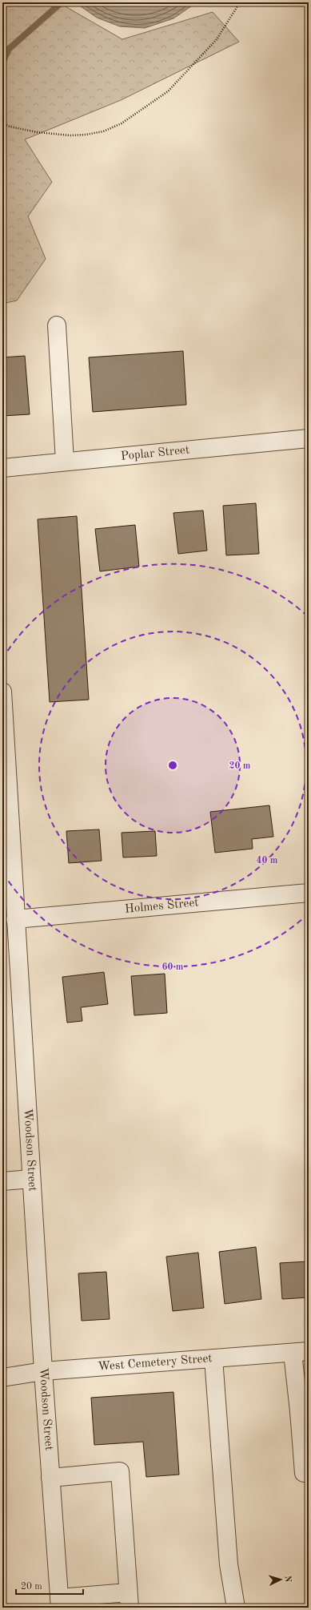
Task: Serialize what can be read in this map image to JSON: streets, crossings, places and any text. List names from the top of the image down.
{
  "streets": {
    "street": [
      "Poplar Street",
      "Holmes Street",
      "Woodson Street",
      "West Cemetery Street"
    ]
  },
  "crossings": [
    ["Holmes Street", "Woodson Street"],
    ["Woodson Street", "West Cemetery Street"]
  ],
  "scale_bar": "20 m",
  "north": "right",
  "rings": ["20 m", "40 m", "60 m"]
}
